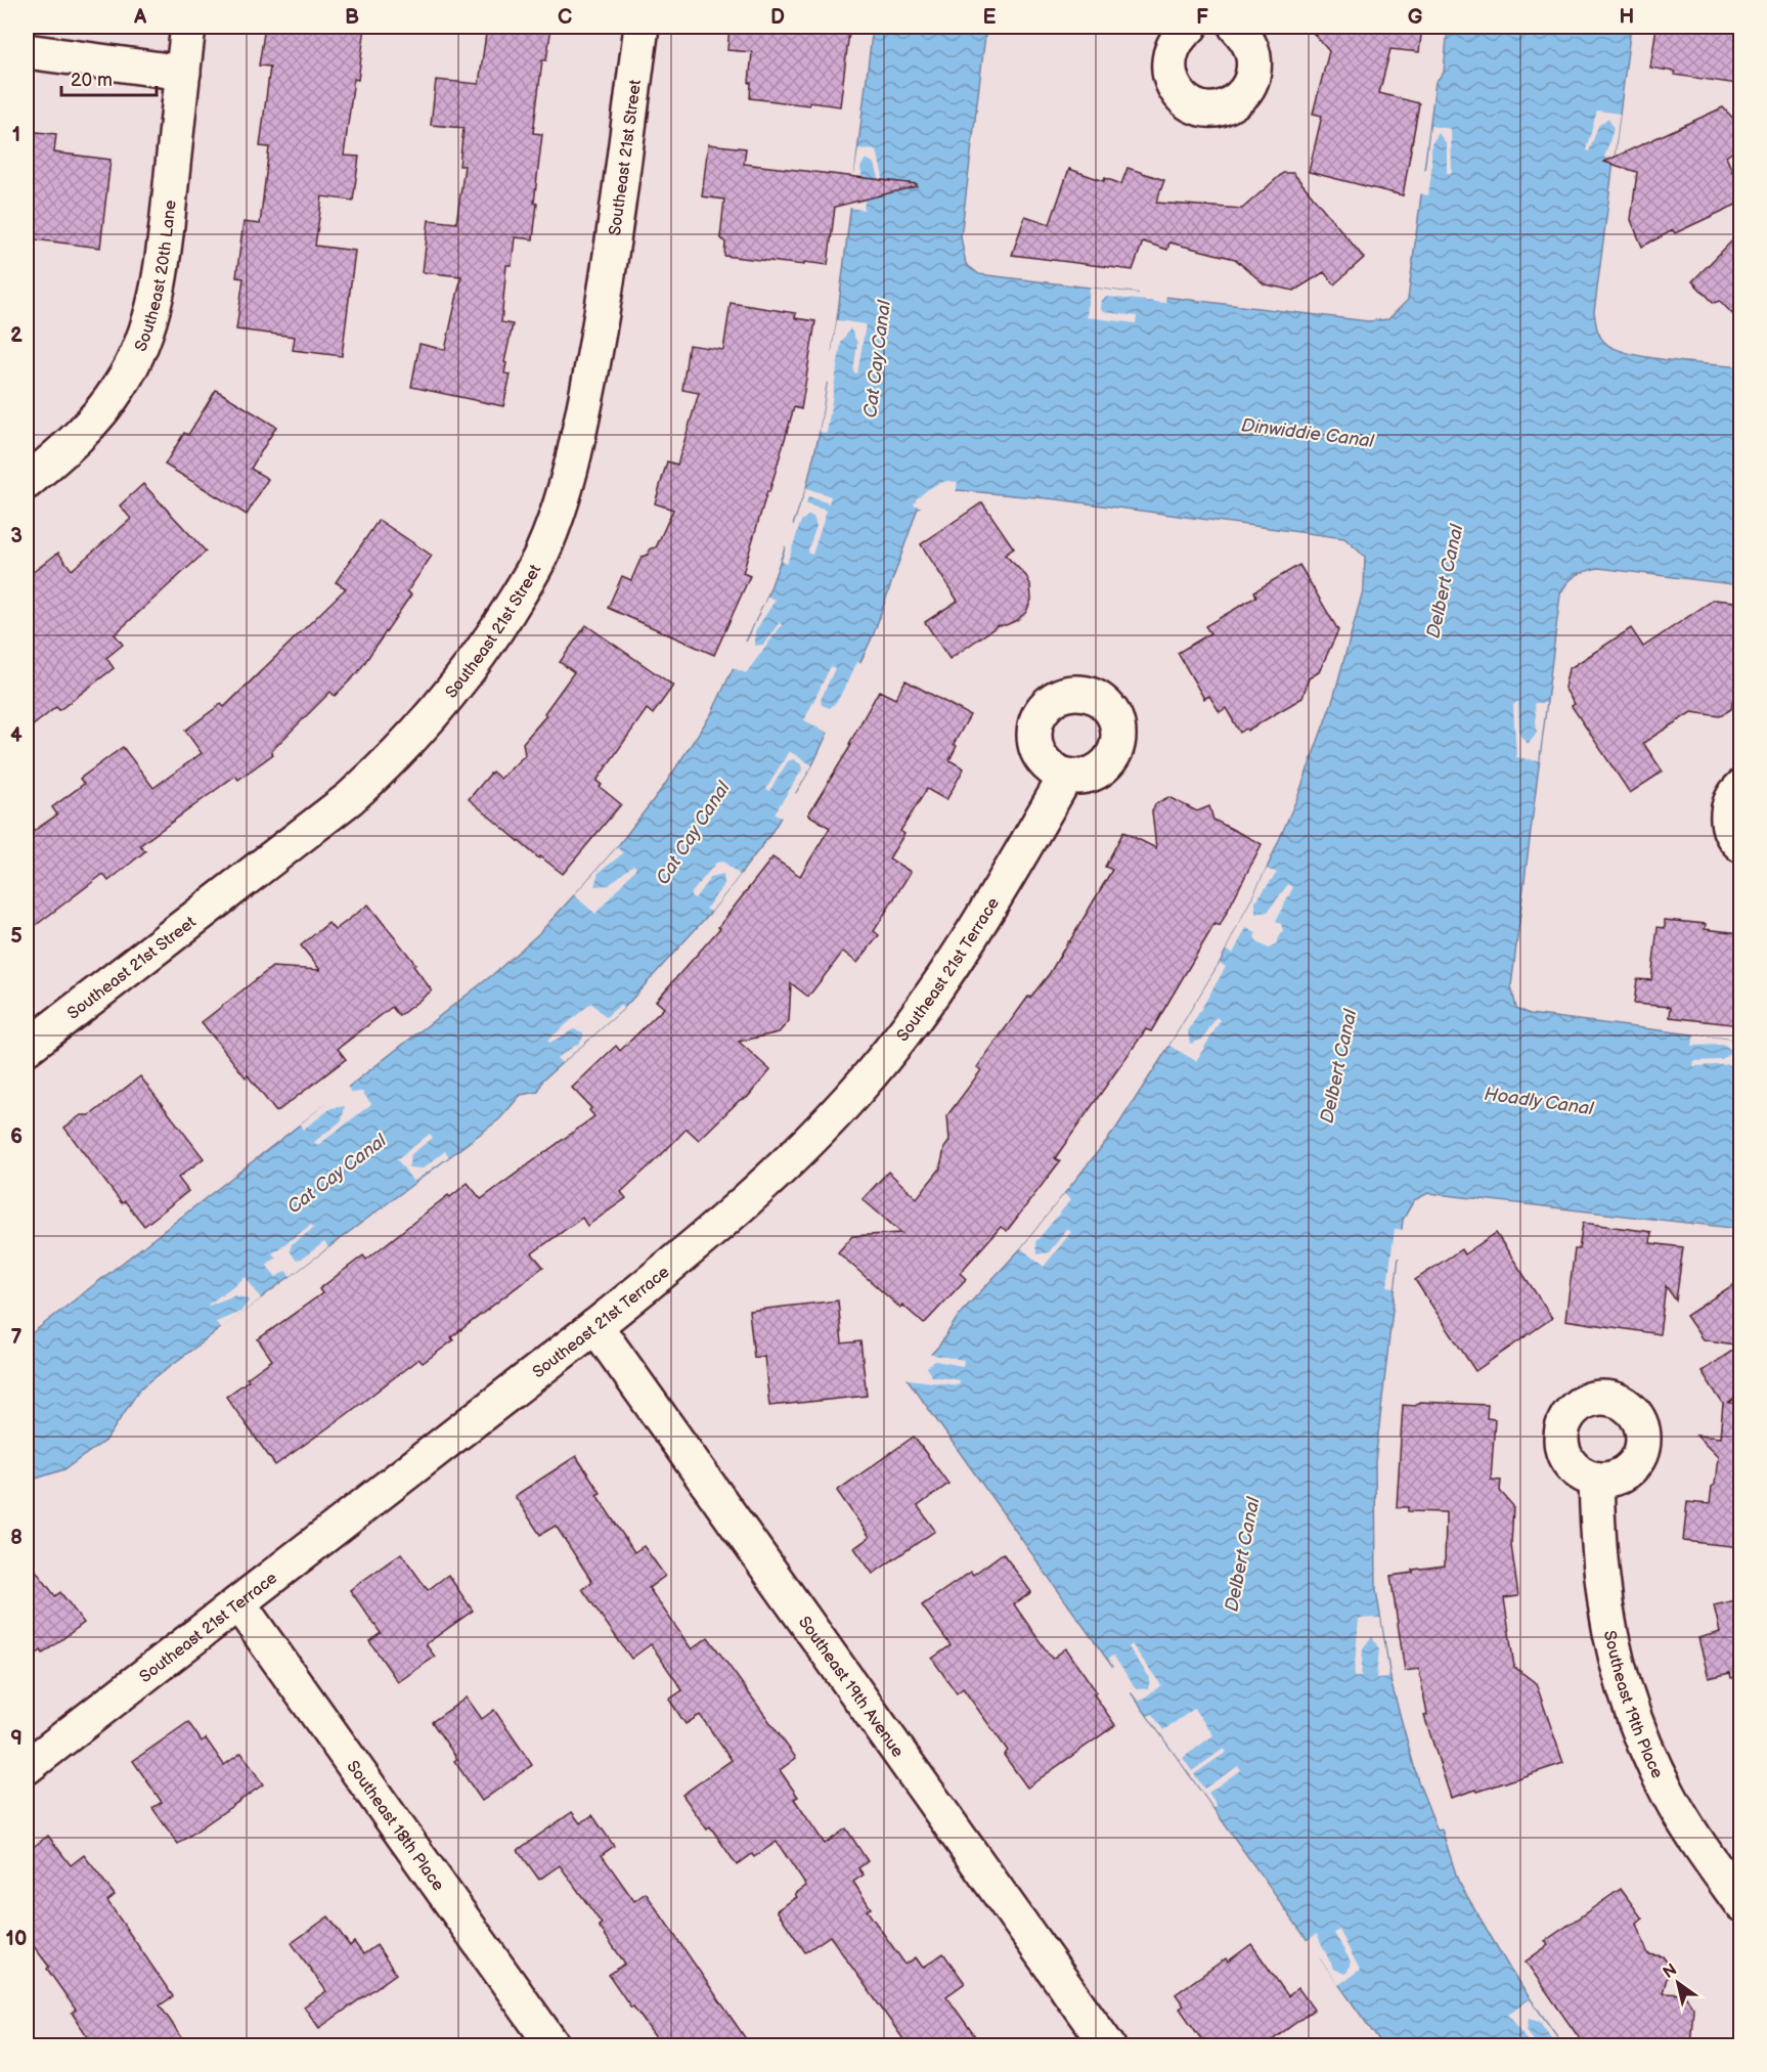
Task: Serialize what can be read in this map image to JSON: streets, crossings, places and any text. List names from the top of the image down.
{
  "streets": {
    "street": [
      "Southeast 21st Street",
      "Southeast 20th Lane",
      "Southeast 21st Terrace",
      "Southeast 19th Avenue",
      "Southeast 19th Place",
      "Southeast 18th Place"
    ]
  },
  "crossings": [
    ["Southeast 21st Terrace", "Southeast 19th Avenue"],
    ["Southeast 21st Terrace", "Southeast 18th Place"]
  ],
  "water": [
    "Cat Cay Canal",
    "Dinwiddie Canal",
    "Delbert Canal",
    "Hoadly Canal"
  ],
  "scale_bar": "20 m",
  "north": "top left",
  "grid": {
    "columns": [
      "A",
      "B",
      "C",
      "D",
      "E",
      "F",
      "G",
      "H"
    ],
    "rows": [
      "1",
      "2",
      "3",
      "4",
      "5",
      "6",
      "7",
      "8",
      "9",
      "10"
    ]
  }
}
